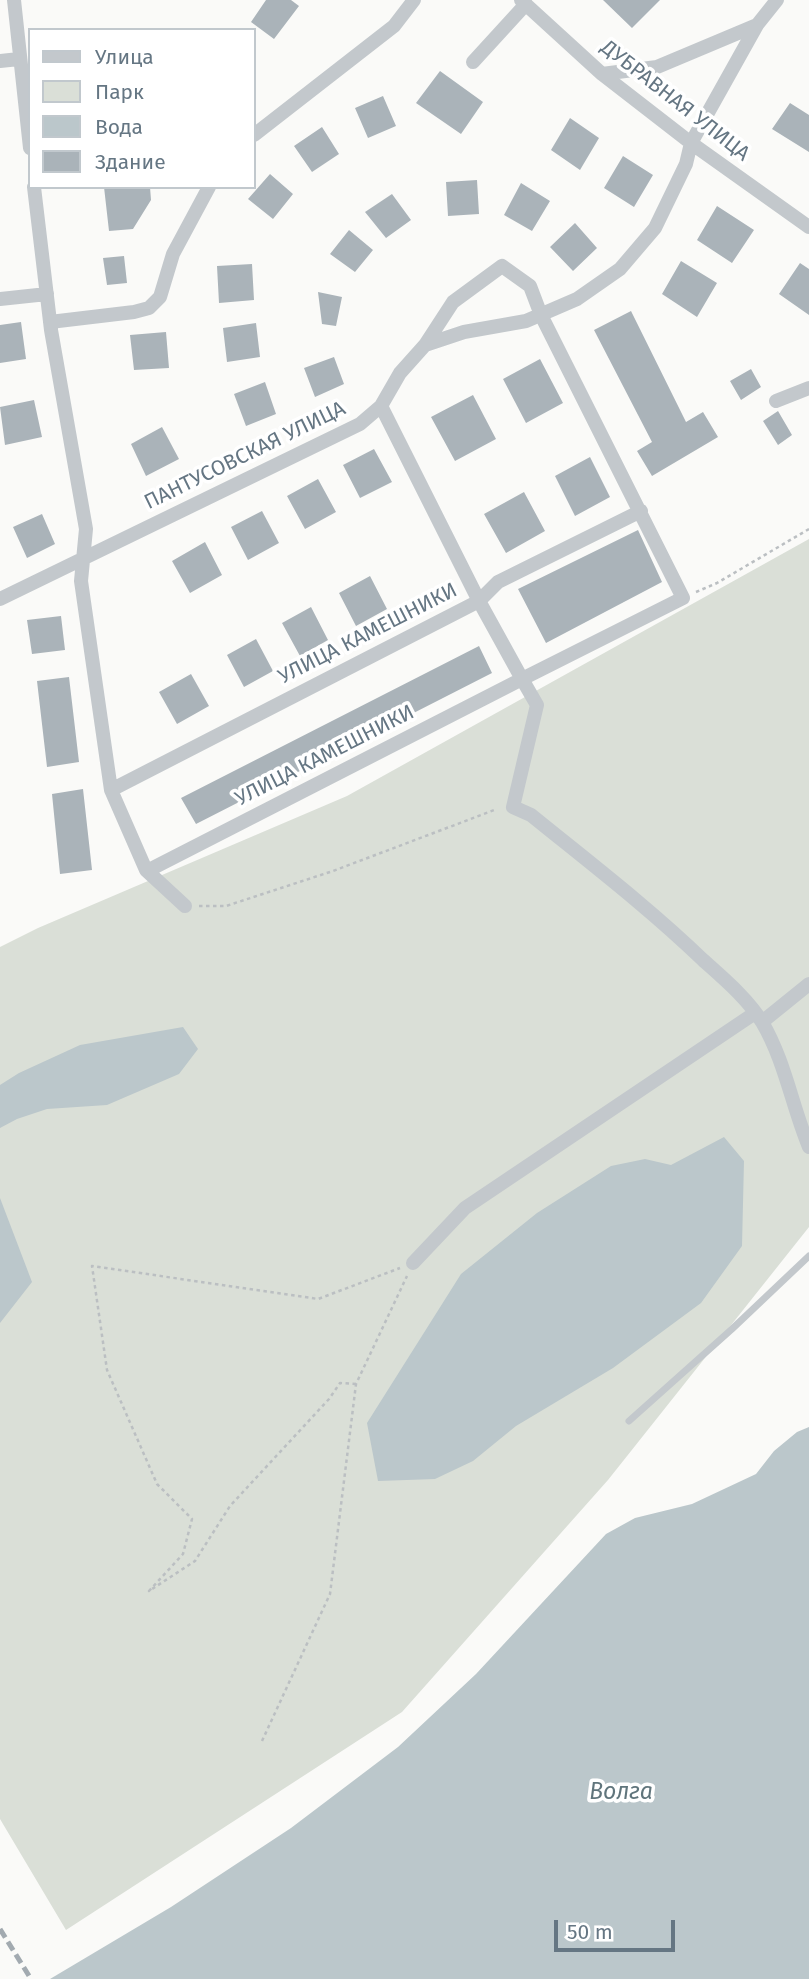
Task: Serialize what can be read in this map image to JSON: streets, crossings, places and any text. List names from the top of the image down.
{
  "streets": {
    "street": ["ДУБРАВНАЯ УЛИЦА", "ПАНТУСОВСКАЯ УЛИЦА", "УЛИЦА КАМЕШНИКИ"]
  },
  "crossings": [
    ["ДУБРАВНАЯ УЛИЦА", "ПАНТУСОВСКАЯ УЛИЦА"]
  ],
  "water": ["Волга"],
  "legend": [
    "Улица",
    "Парк",
    "Вода",
    "Здание"
  ],
  "scale_bar": "50 m"
}
